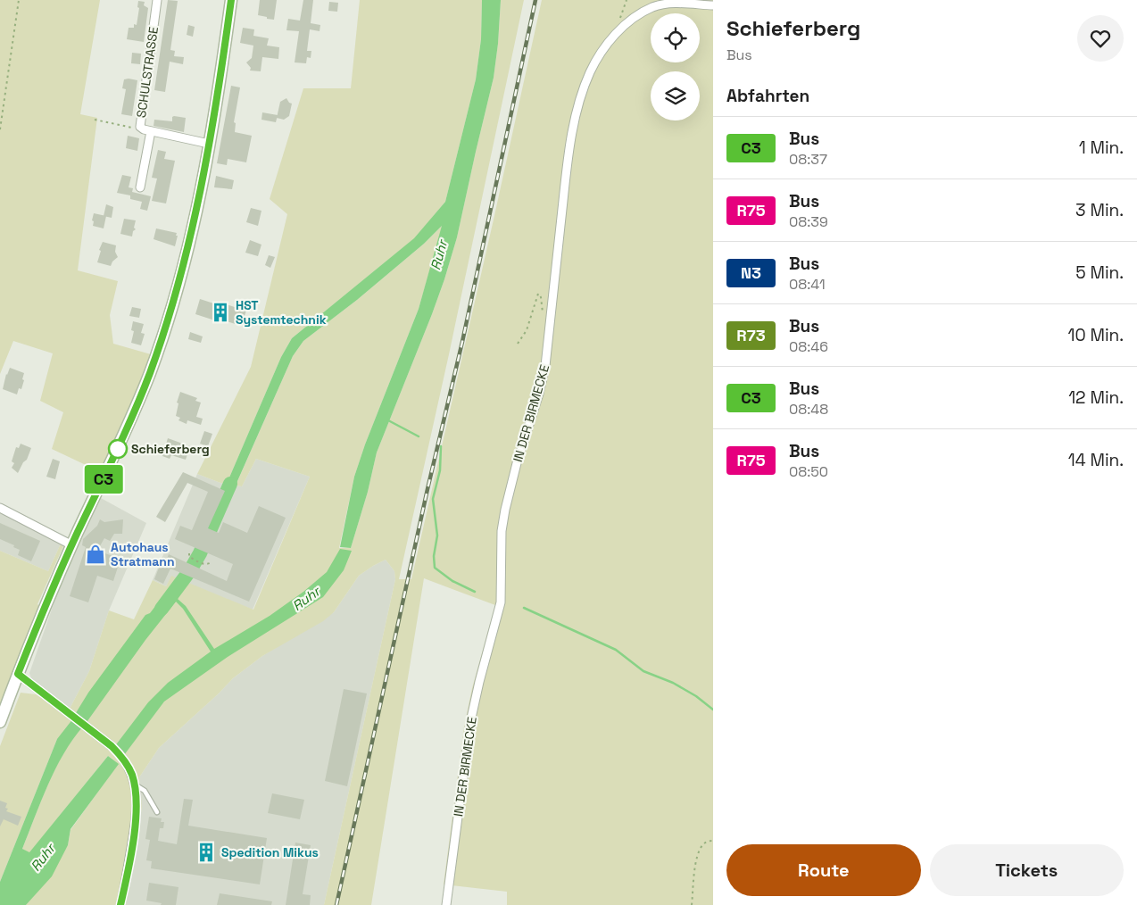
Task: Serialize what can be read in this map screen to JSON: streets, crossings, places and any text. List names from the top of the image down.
{
  "streets": {
    "street": ["SCHULSTRASSE", "IN DER BIRMECKE"]
  },
  "water": ["Ruhr"],
  "places": {
    "building": ["HST Systemtechnik", "Spedition Mikus"],
    "other": ["Schieferberg"],
    "shop": ["Autohaus Stratmann"]
  },
  "lines": ["bus line C3"],
  "page": {
    "on_map": "C3",
    "heading": [
      ["Schieferberg", "Bus"],
      "Abfahrten"
    ],
    "list": [
      {
        "mark": "C3",
        "name": "Bus",
        "note": "08:37",
        "value": "1 Min."
      },
      {
        "mark": "R75",
        "name": "Bus",
        "note": "08:39",
        "value": "3 Min."
      },
      {
        "mark": "N3",
        "name": "Bus",
        "note": "08:41",
        "value": "5 Min."
      },
      {
        "mark": "R73",
        "name": "Bus",
        "note": "08:46",
        "value": "10 Min."
      },
      {
        "mark": "C3",
        "name": "Bus",
        "note": "08:48",
        "value": "12 Min."
      },
      {
        "mark": "R75",
        "name": "Bus",
        "note": "08:50",
        "value": "14 Min."
      }
    ],
    "buttons": ["Route", "Tickets"]
  }
}
